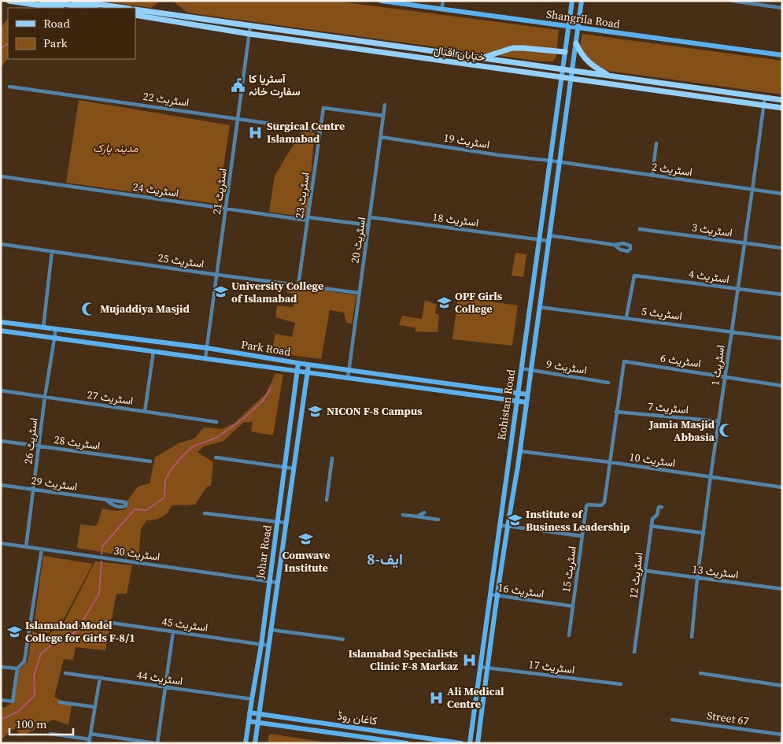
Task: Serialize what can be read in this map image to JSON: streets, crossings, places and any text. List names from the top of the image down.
{
  "streets": {
    "main road": ["خیابان اقبال"],
    "street": [
      "Shangrila Road",
      "اسٹریٹ 22",
      "اسٹریٹ 19",
      "اسٹریٹ 2",
      "اسٹریٹ 24",
      "اسٹریٹ 21",
      "اسٹریٹ 23",
      "اسٹریٹ 18",
      "اسٹریٹ 3",
      "اسٹریٹ 20",
      "اسٹریٹ 25",
      "اسٹریٹ 4",
      "اسٹریٹ 5",
      "Park Road",
      "اسٹریٹ 6",
      "اسٹریٹ 1",
      "اسٹریٹ 9",
      "اسٹریٹ 27",
      "Kohistan Road",
      "اسٹریٹ 7",
      "اسٹریٹ 26",
      "اسٹریٹ 28",
      "اسٹریٹ 10",
      "اسٹریٹ 29",
      "Johar Road",
      "اسٹریٹ 30",
      "اسٹریٹ 15",
      "اسٹریٹ 13",
      "اسٹریٹ 12",
      "اسٹریٹ 16",
      "اسٹریٹ 45",
      "اسٹریٹ 17",
      "اسٹریٹ 44",
      "کاغان روڈ",
      "Street 67"
    ]
  },
  "crossings": [
    ["Shangrila Road", "Kohistan Road"],
    ["خیابان اقبال", "اسٹریٹ 21"],
    ["خیابان اقبال", "اسٹریٹ 1"],
    ["خیابان اقبال", "Kohistan Road"],
    ["اسٹریٹ 22", "اسٹریٹ 21"],
    ["اسٹریٹ 22", "اسٹریٹ 23"],
    ["اسٹریٹ 19", "اسٹریٹ 2"],
    ["اسٹریٹ 19", "اسٹریٹ 20"],
    ["اسٹریٹ 19", "Kohistan Road"],
    ["اسٹریٹ 2", "اسٹریٹ 1"],
    ["اسٹریٹ 2", "Kohistan Road"],
    ["اسٹریٹ 24", "اسٹریٹ 21"],
    ["اسٹریٹ 24", "اسٹریٹ 23"],
    ["اسٹریٹ 24", "اسٹریٹ 20"],
    ["اسٹریٹ 21", "اسٹریٹ 25"],
    ["اسٹریٹ 21", "Park Road"],
    ["اسٹریٹ 23", "اسٹریٹ 20"],
    ["اسٹریٹ 23", "اسٹریٹ 25"],
    ["اسٹریٹ 18", "اسٹریٹ 20"],
    ["اسٹریٹ 18", "Kohistan Road"],
    ["اسٹریٹ 3", "اسٹریٹ 1"],
    ["اسٹریٹ 20", "اسٹریٹ 25"],
    ["اسٹریٹ 20", "Park Road"],
    ["اسٹریٹ 4", "اسٹریٹ 5"],
    ["اسٹریٹ 4", "اسٹریٹ 1"],
    ["اسٹریٹ 5", "اسٹریٹ 1"],
    ["اسٹریٹ 5", "Kohistan Road"],
    ["Park Road", "Kohistan Road"],
    ["Park Road", "اسٹریٹ 26"],
    ["Park Road", "Johar Road"],
    ["اسٹریٹ 6", "اسٹریٹ 1"],
    ["اسٹریٹ 6", "اسٹریٹ 7"],
    ["اسٹریٹ 1", "اسٹریٹ 7"],
    ["اسٹریٹ 1", "اسٹریٹ 10"],
    ["اسٹریٹ 1", "اسٹریٹ 13"],
    ["اسٹریٹ 9", "Kohistan Road"],
    ["اسٹریٹ 27", "اسٹریٹ 26"],
    ["Kohistan Road", "اسٹریٹ 10"],
    ["Kohistan Road", "اسٹریٹ 16"],
    ["Kohistan Road", "اسٹریٹ 17"],
    ["اسٹریٹ 26", "اسٹریٹ 28"],
    ["اسٹریٹ 26", "اسٹریٹ 29"],
    ["اسٹریٹ 26", "اسٹریٹ 30"],
    ["اسٹریٹ 10", "اسٹریٹ 15"],
    ["Johar Road", "اسٹریٹ 30"],
    ["Johar Road", "اسٹریٹ 45"],
    ["Johar Road", "اسٹریٹ 44"],
    ["Johar Road", "کاغان روڈ"],
    ["اسٹریٹ 15", "اسٹریٹ 16"],
    ["اسٹریٹ 13", "اسٹریٹ 12"]
  ],
  "districts": ["ایف-8"],
  "parks": ["مدینہ پارک"],
  "places": {
    "public building": ["آسٹریا کا سفارت خانہ"],
    "hospital": ["Surgical Centre Islamabad", "Islamabad Specialists Clinic F-8 Markaz", "Ali Medical Centre"],
    "school or university": [
      "University College of Islamabad",
      "OPF Girls College",
      "NICON F-8 Campus",
      "Institute of Business Leadership",
      "Comwave Institute",
      "Islamabad Model College for Girls F-8/1"
    ],
    "mosque": ["Mujaddiya Masjid", "Jamia Masjid Abbasia"]
  },
  "legend": ["Road", "Park"],
  "scale_bar": "100 m"
}
